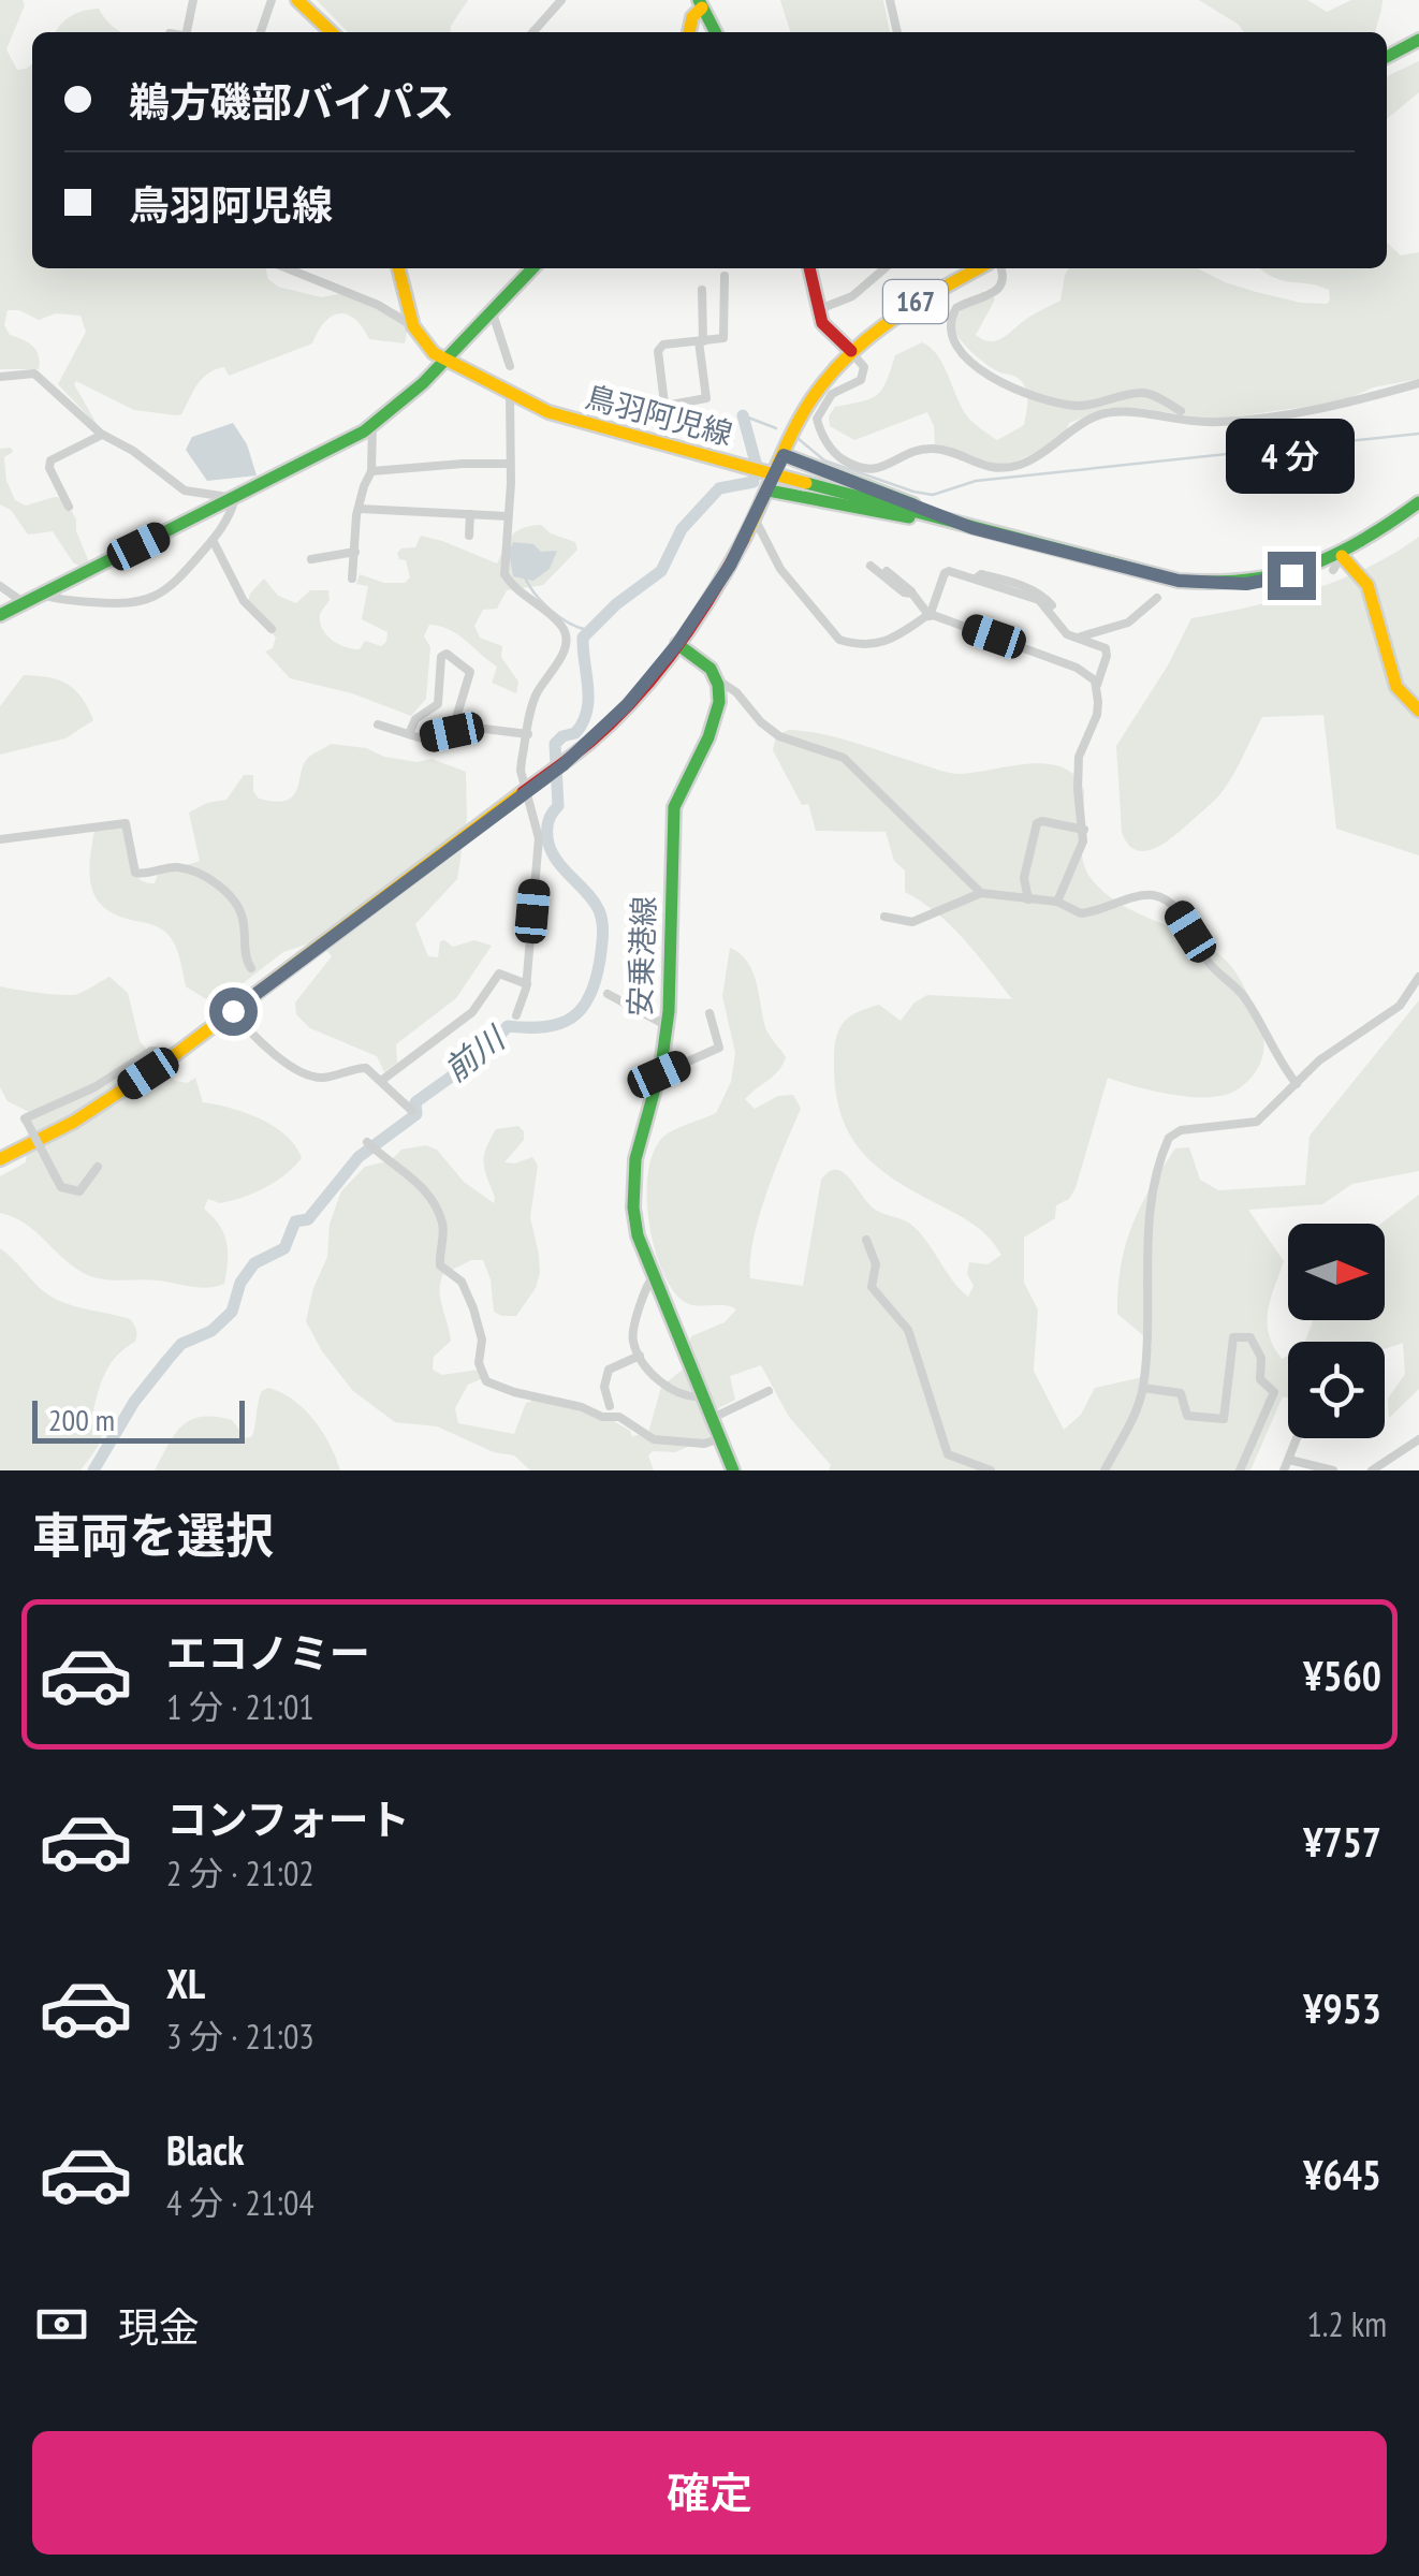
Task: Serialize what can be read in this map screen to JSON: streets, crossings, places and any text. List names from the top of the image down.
{
  "streets": {
    "main road": ["167", "鳥羽阿児線", "安乗港線"]
  },
  "water": ["前川"],
  "scale_bar": "200 m",
  "north": "right",
  "page": {
    "banner": ["鵜方磯部バイパス", "鳥羽阿児線"],
    "bubble": "4 分",
    "scale": "200 m",
    "heading": "車両を選択",
    "list": [
      {
        "name": "エコノミー",
        "note": "1 分 · 21:01",
        "value": "¥560"
      },
      {
        "name": "コンフォート",
        "note": "2 分 · 21:02",
        "value": "¥757"
      },
      {
        "name": "XL",
        "note": "3 分 · 21:03",
        "value": "¥953"
      },
      {
        "name": "Black",
        "note": "4 分 · 21:04",
        "value": "¥645"
      }
    ],
    "pay": ["現金", "1.2 km"],
    "buttons": "確定"
  }
}
